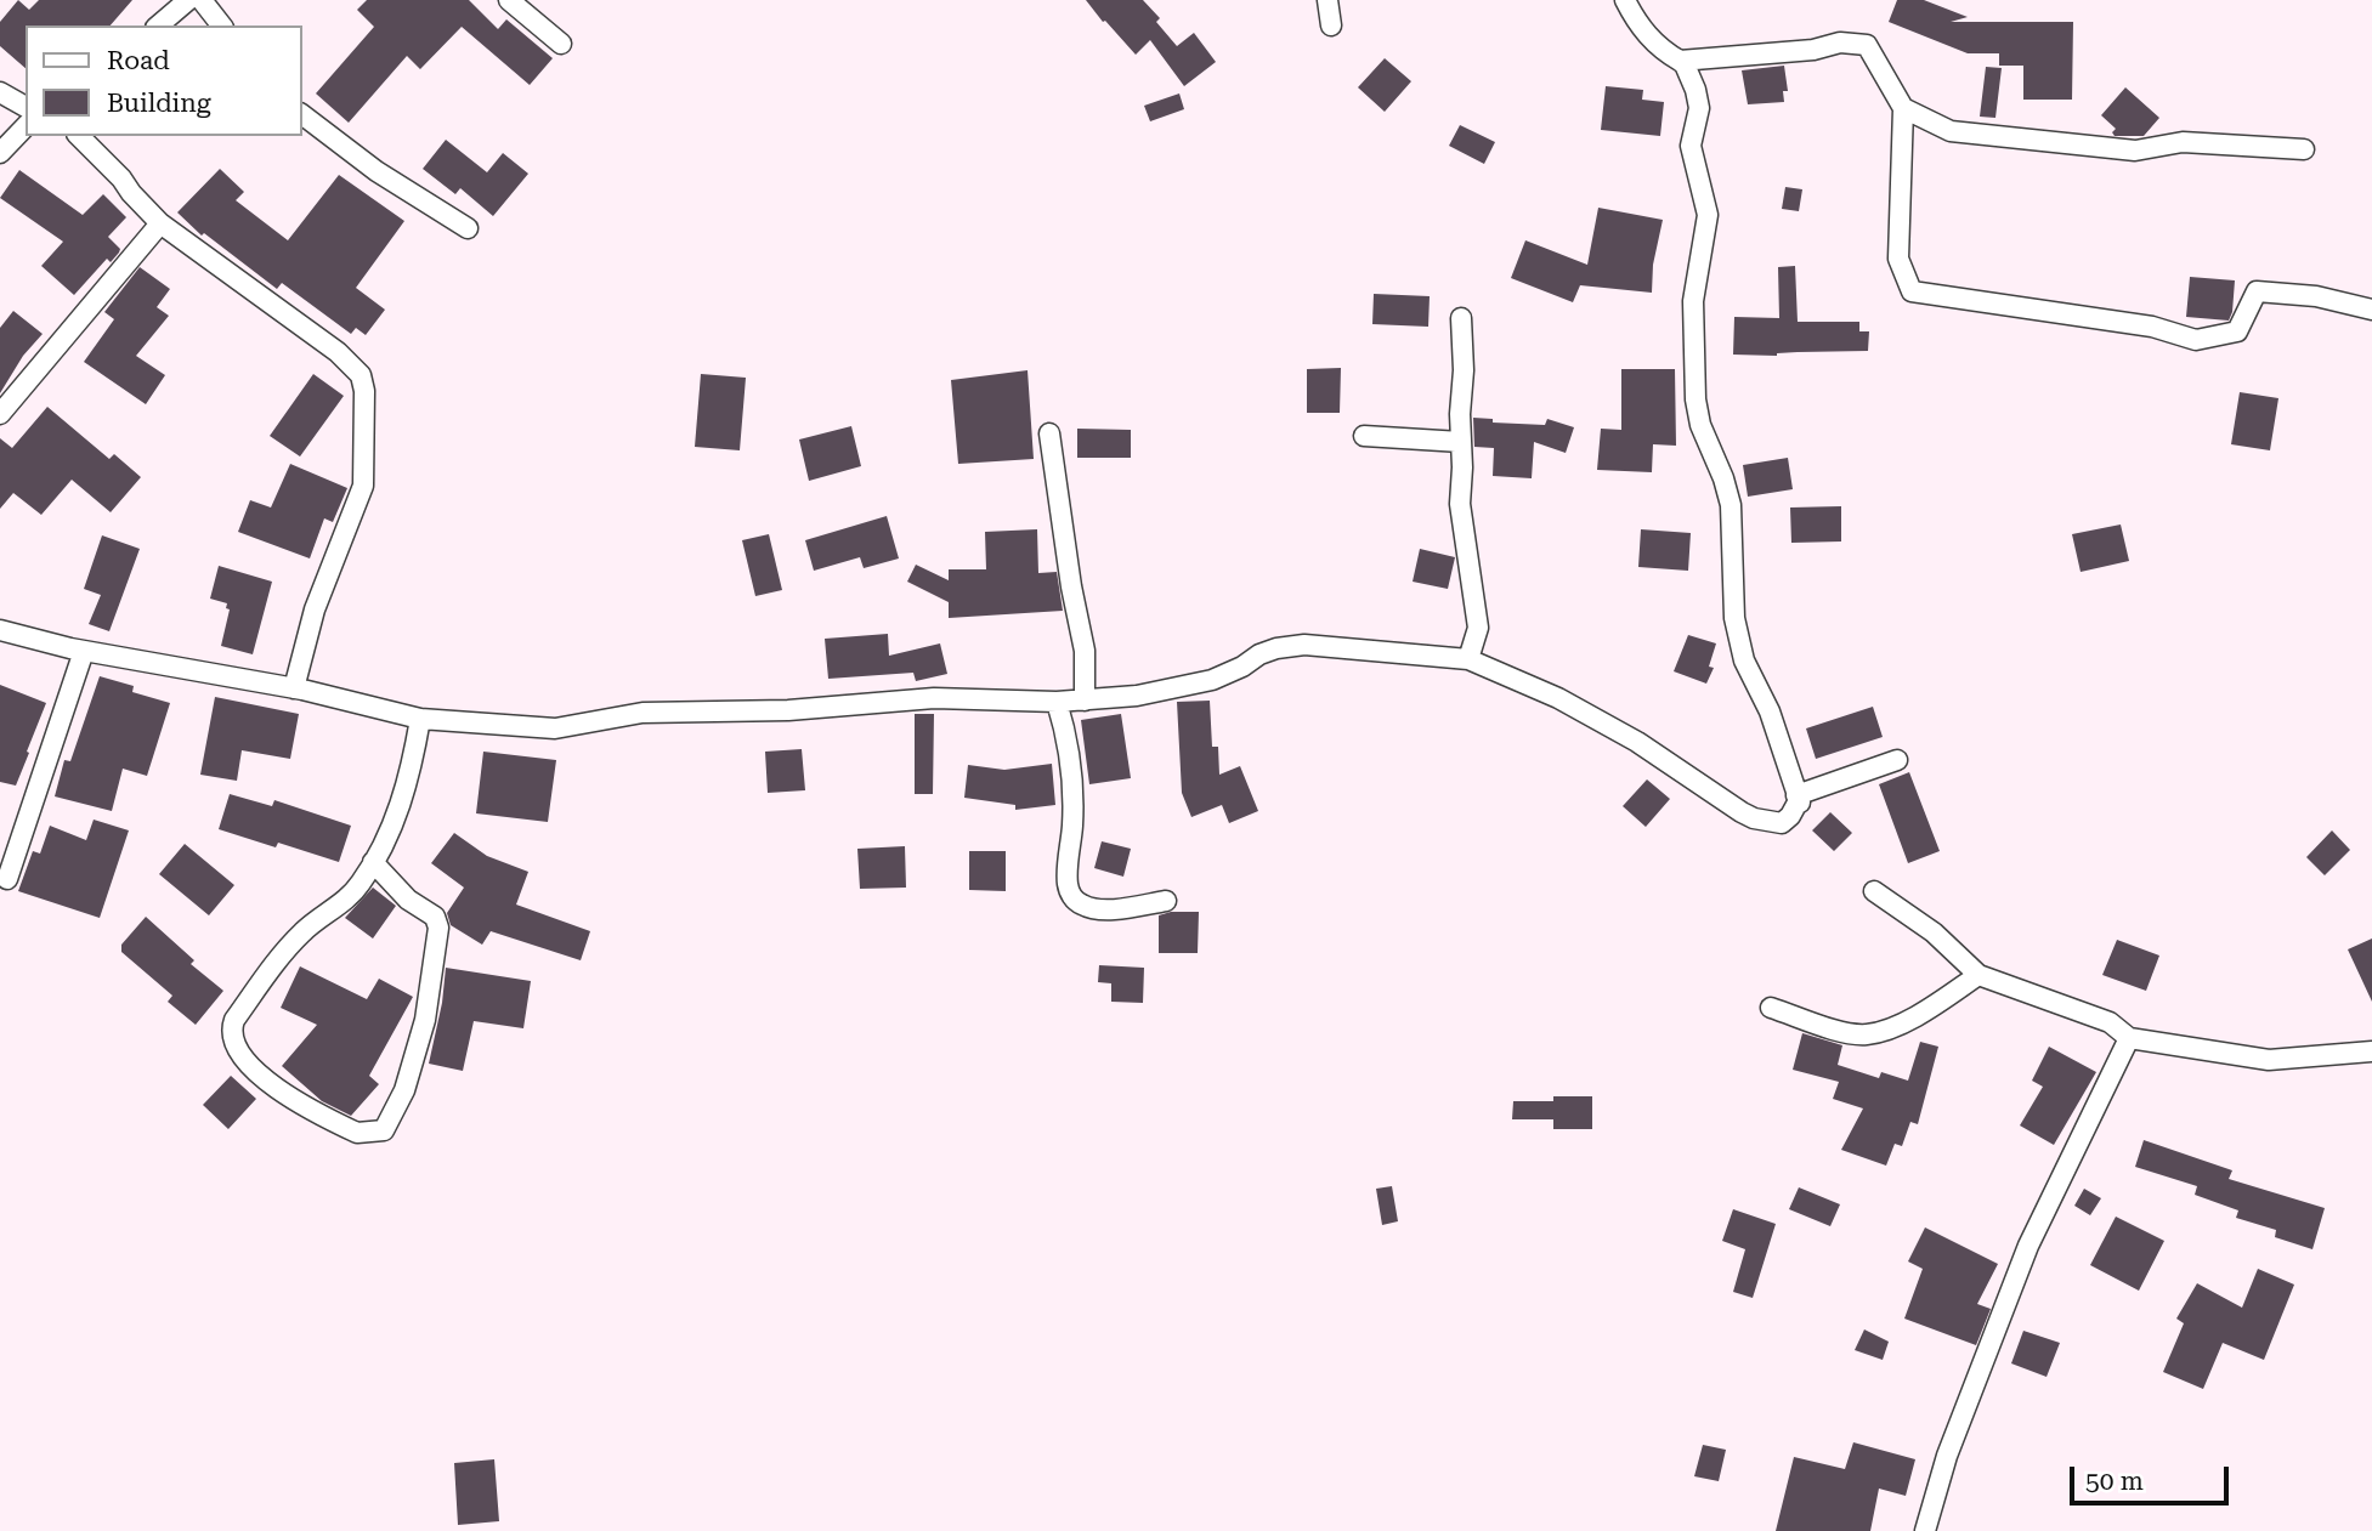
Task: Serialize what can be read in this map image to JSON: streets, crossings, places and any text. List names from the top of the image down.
{
  "legend": ["Road", "Building"],
  "scale_bar": "50 m"
}
